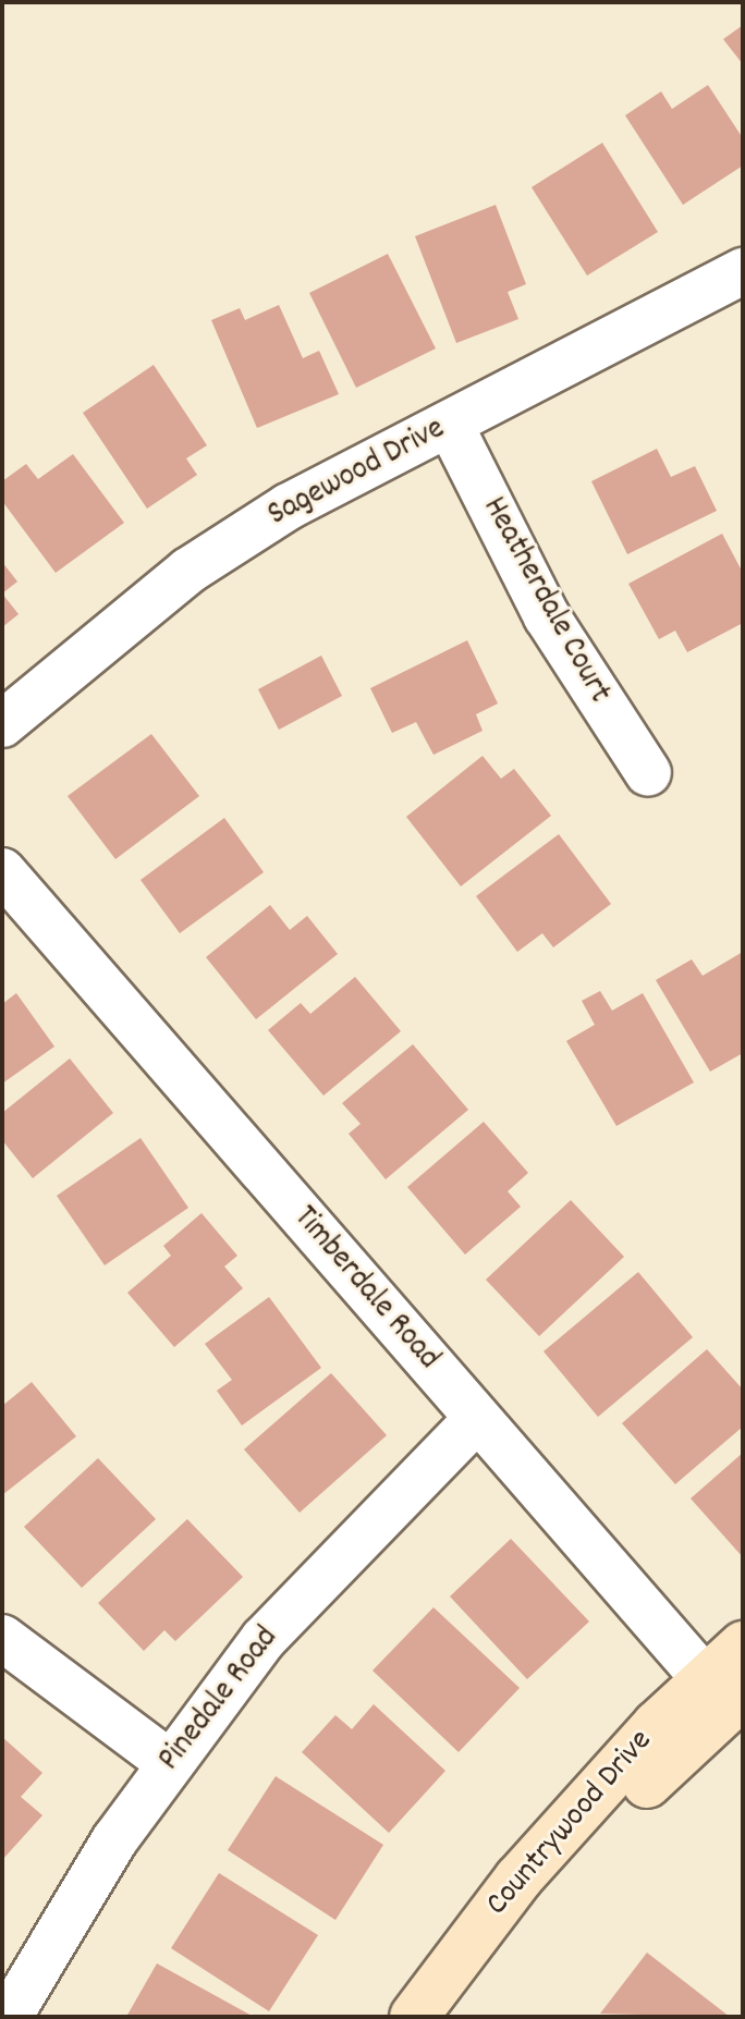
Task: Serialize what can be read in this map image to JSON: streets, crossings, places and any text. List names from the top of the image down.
{
  "streets": {
    "street": [
      "Sagewood Drive",
      "Heatherdale Court",
      "Timberdale Road",
      "Pinedale Road",
      "Countrywood Drive"
    ]
  },
  "crossings": [
    ["Sagewood Drive", "Heatherdale Court"],
    ["Timberdale Road", "Pinedale Road"],
    ["Timberdale Road", "Countrywood Drive"]
  ]
}
